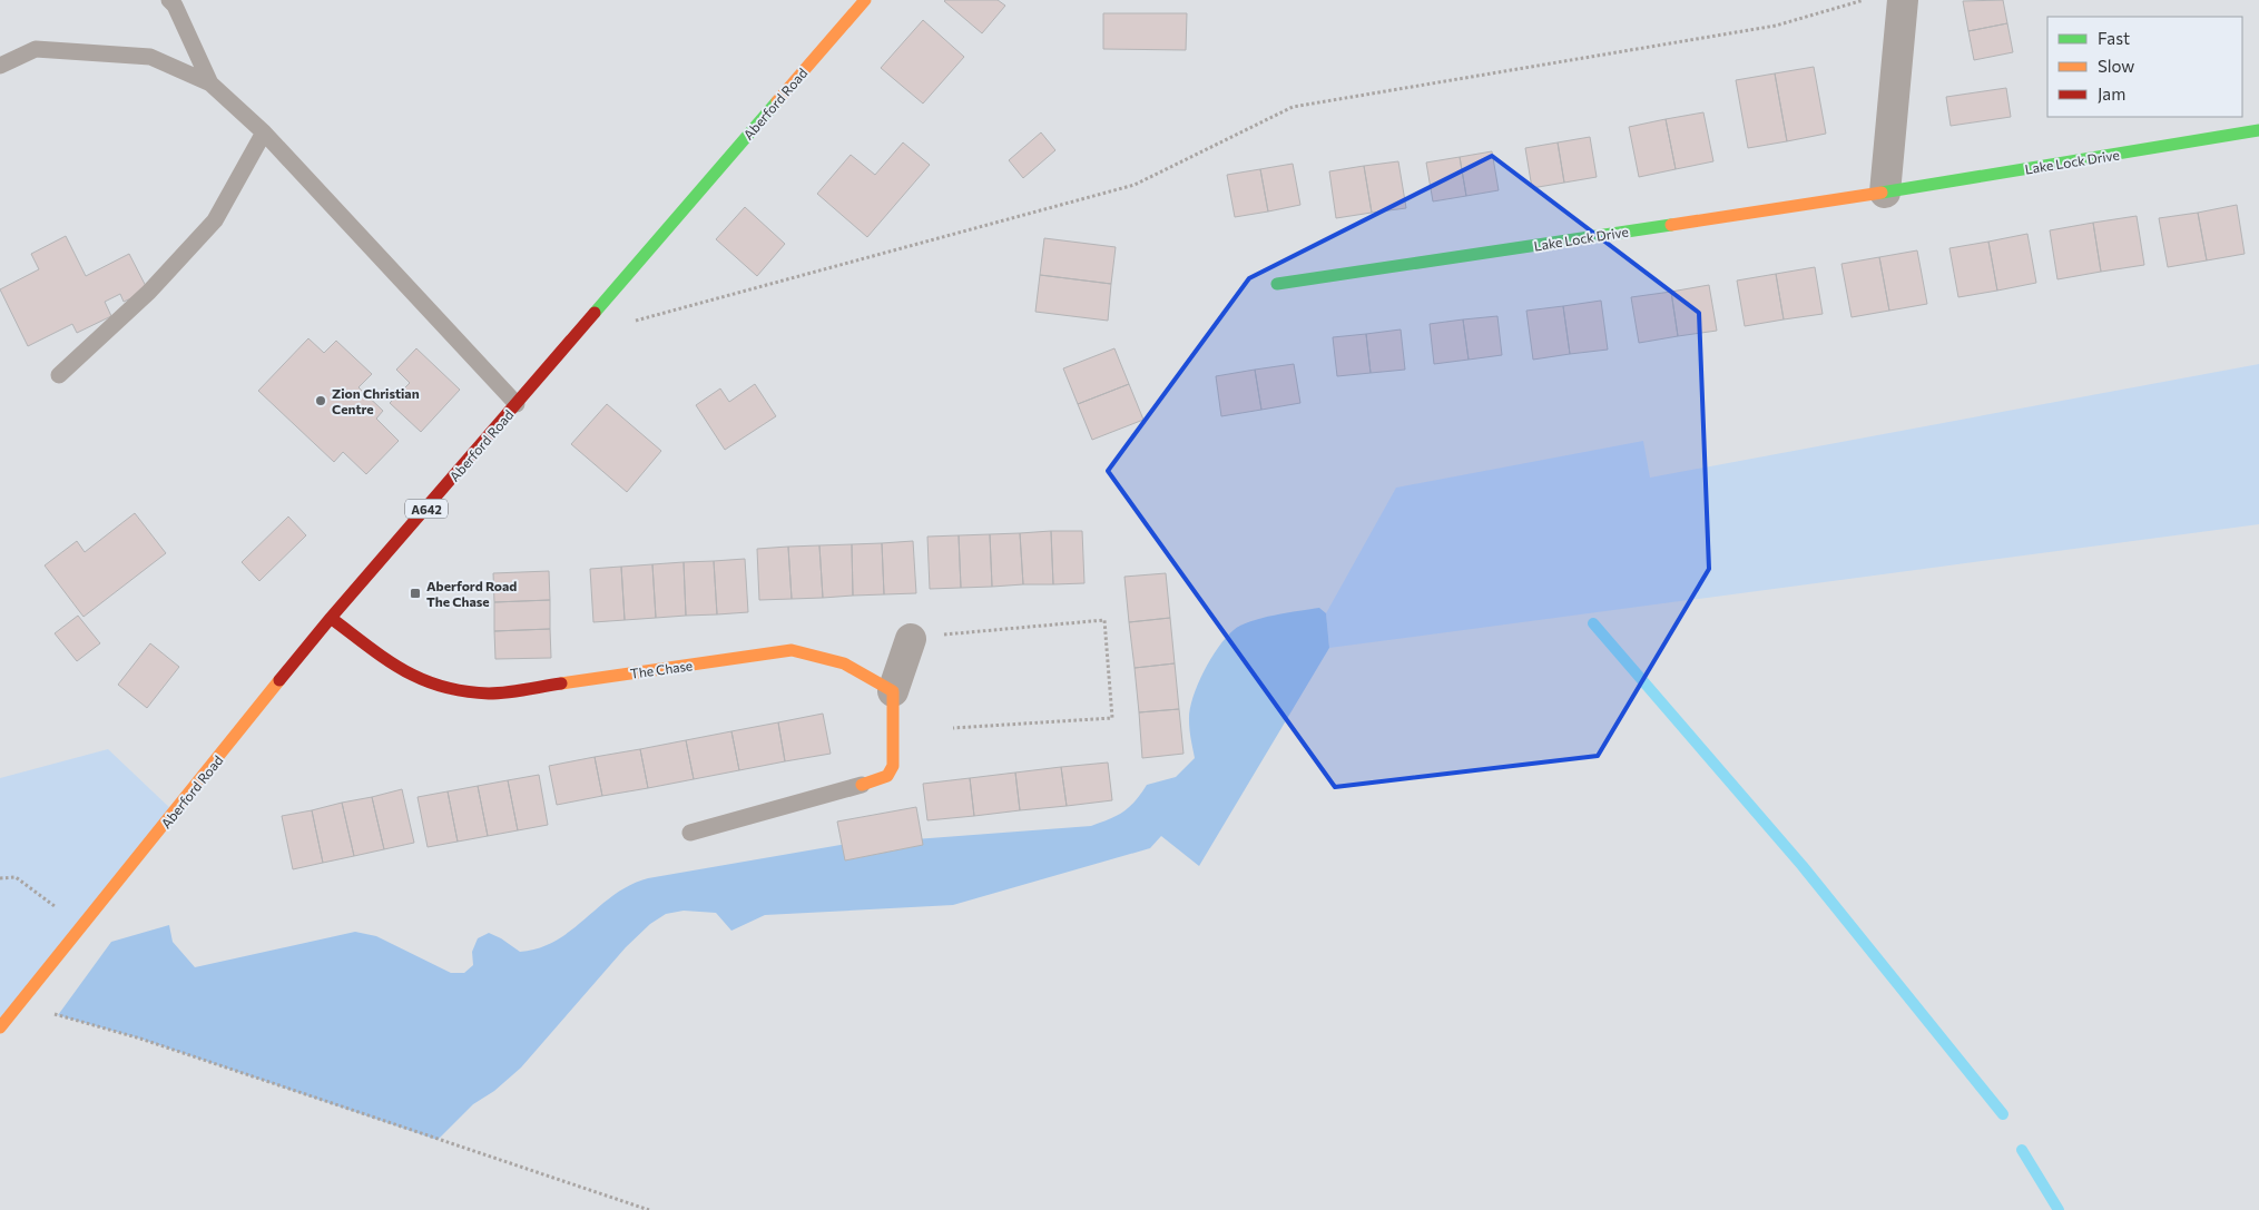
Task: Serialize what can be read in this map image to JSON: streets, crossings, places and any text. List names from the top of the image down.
{
  "streets": {
    "street": [
      "Aberford Road",
      "Lake Lock Drive",
      "A642",
      "The Chase"
    ]
  },
  "crossings": [
    ["Aberford Road", "The Chase"]
  ],
  "places": {
    "other": ["Zion Christian Centre"],
    "transit": ["Aberford Road The Chase"]
  },
  "legend": ["Fast", "Slow", "Jam"]
}
